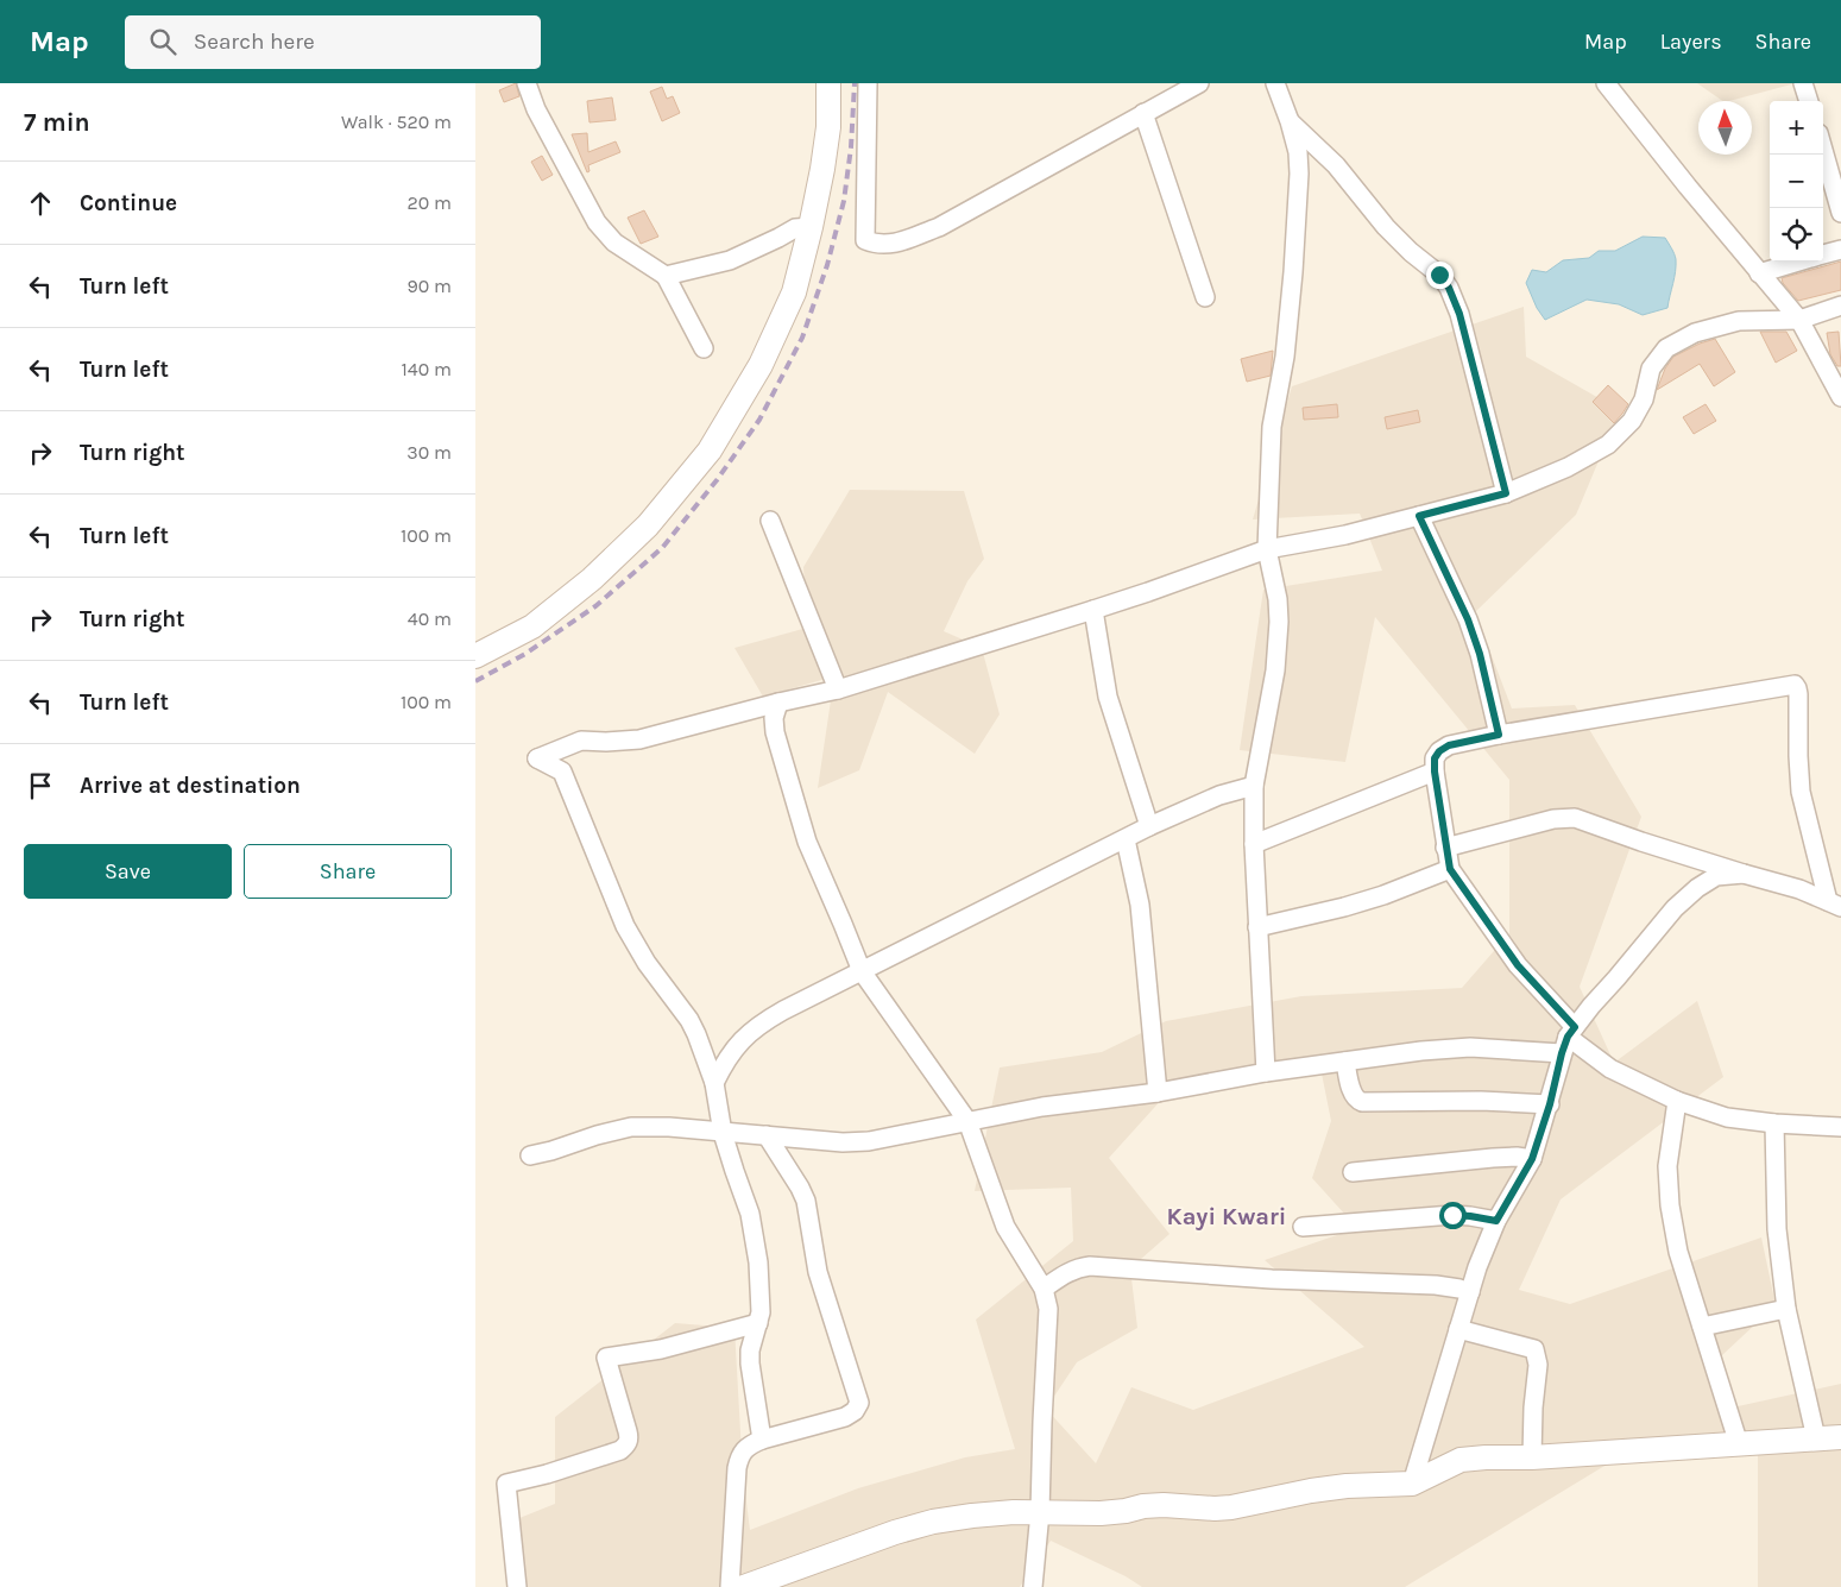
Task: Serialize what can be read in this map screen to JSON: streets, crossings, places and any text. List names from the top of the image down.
{
  "districts": ["Kayi Kwari"],
  "north": "top",
  "page": {
    "header": "Map",
    "search": "Search here",
    "nav": ["Map", "Layers", "Share"],
    "heading": ["7 min", "Walk · 520 m"],
    "map_buttons": ["+", "−"],
    "list": [
      ["Continue", "20 m"],
      ["Turn left", "90 m"],
      ["Turn left", "140 m"],
      ["Turn right", "30 m"],
      ["Turn left", "100 m"],
      ["Turn right", "40 m"],
      ["Turn left", "100 m"],
      "Arrive at destination"
    ],
    "buttons": ["Save", "Share"]
  }
}
